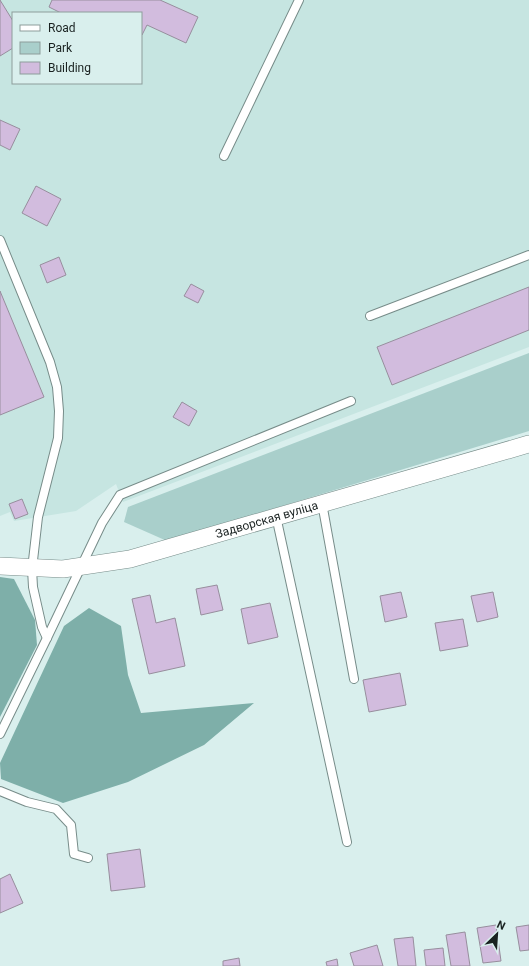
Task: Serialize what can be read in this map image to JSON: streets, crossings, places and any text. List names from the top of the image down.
{
  "streets": {
    "street": ["Задворская вуліца"]
  },
  "legend": ["Road", "Park", "Building"],
  "north": "top right"
}
